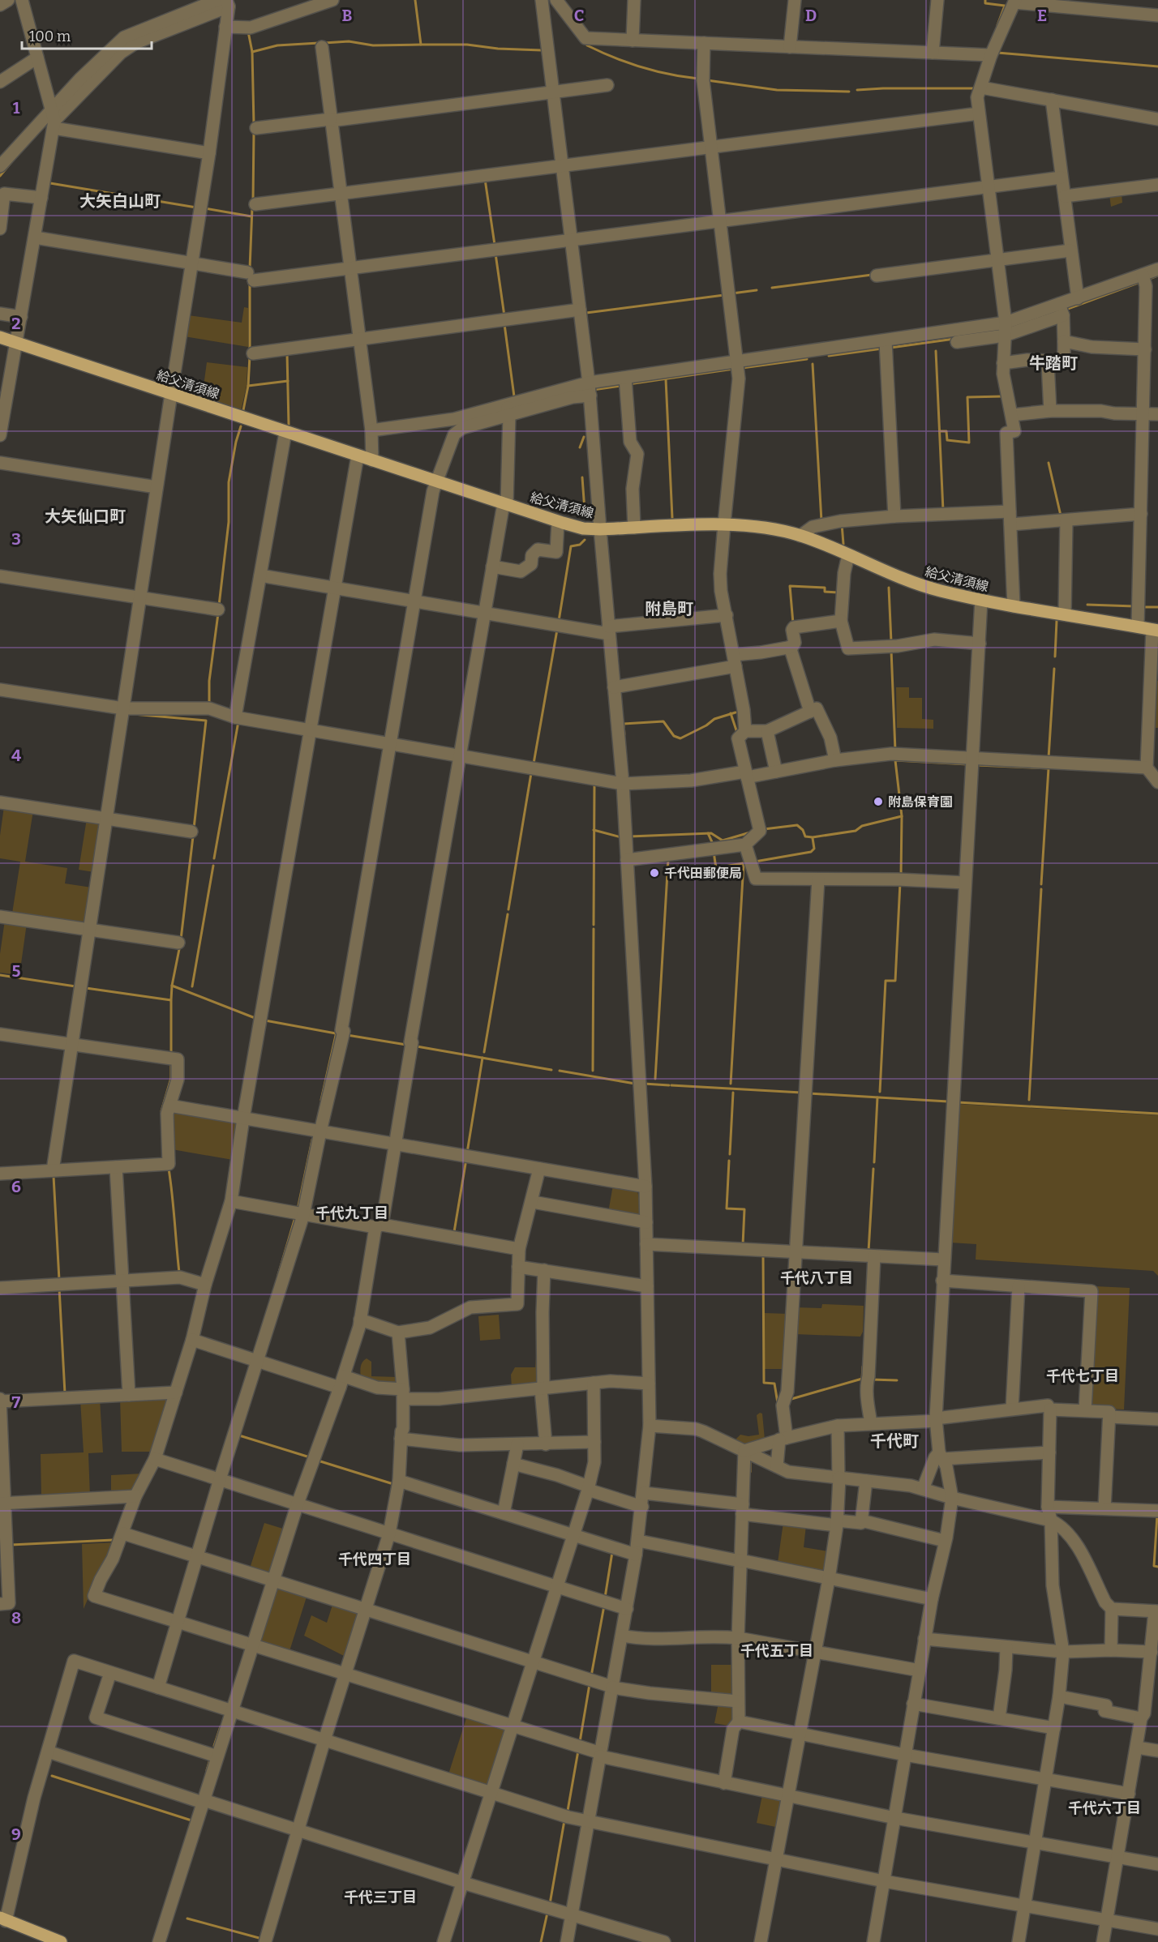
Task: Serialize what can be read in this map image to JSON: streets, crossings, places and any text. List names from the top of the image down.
{
  "streets": {
    "main road": ["給父清須線"]
  },
  "districts": [
    "大矢白山町",
    "牛踏町",
    "大矢仙口町",
    "附島町",
    "千代九丁目",
    "千代八丁目",
    "千代七丁目",
    "千代町",
    "千代四丁目",
    "千代五丁目",
    "千代六丁目",
    "千代三丁目"
  ],
  "places": ["附島保育園", "千代田郵便局"],
  "scale_bar": "100 m",
  "grid": {
    "columns": [
      "B",
      "C",
      "D",
      "E"
    ],
    "rows": [
      "1",
      "2",
      "3",
      "4",
      "5",
      "6",
      "7",
      "8",
      "9"
    ]
  }
}
